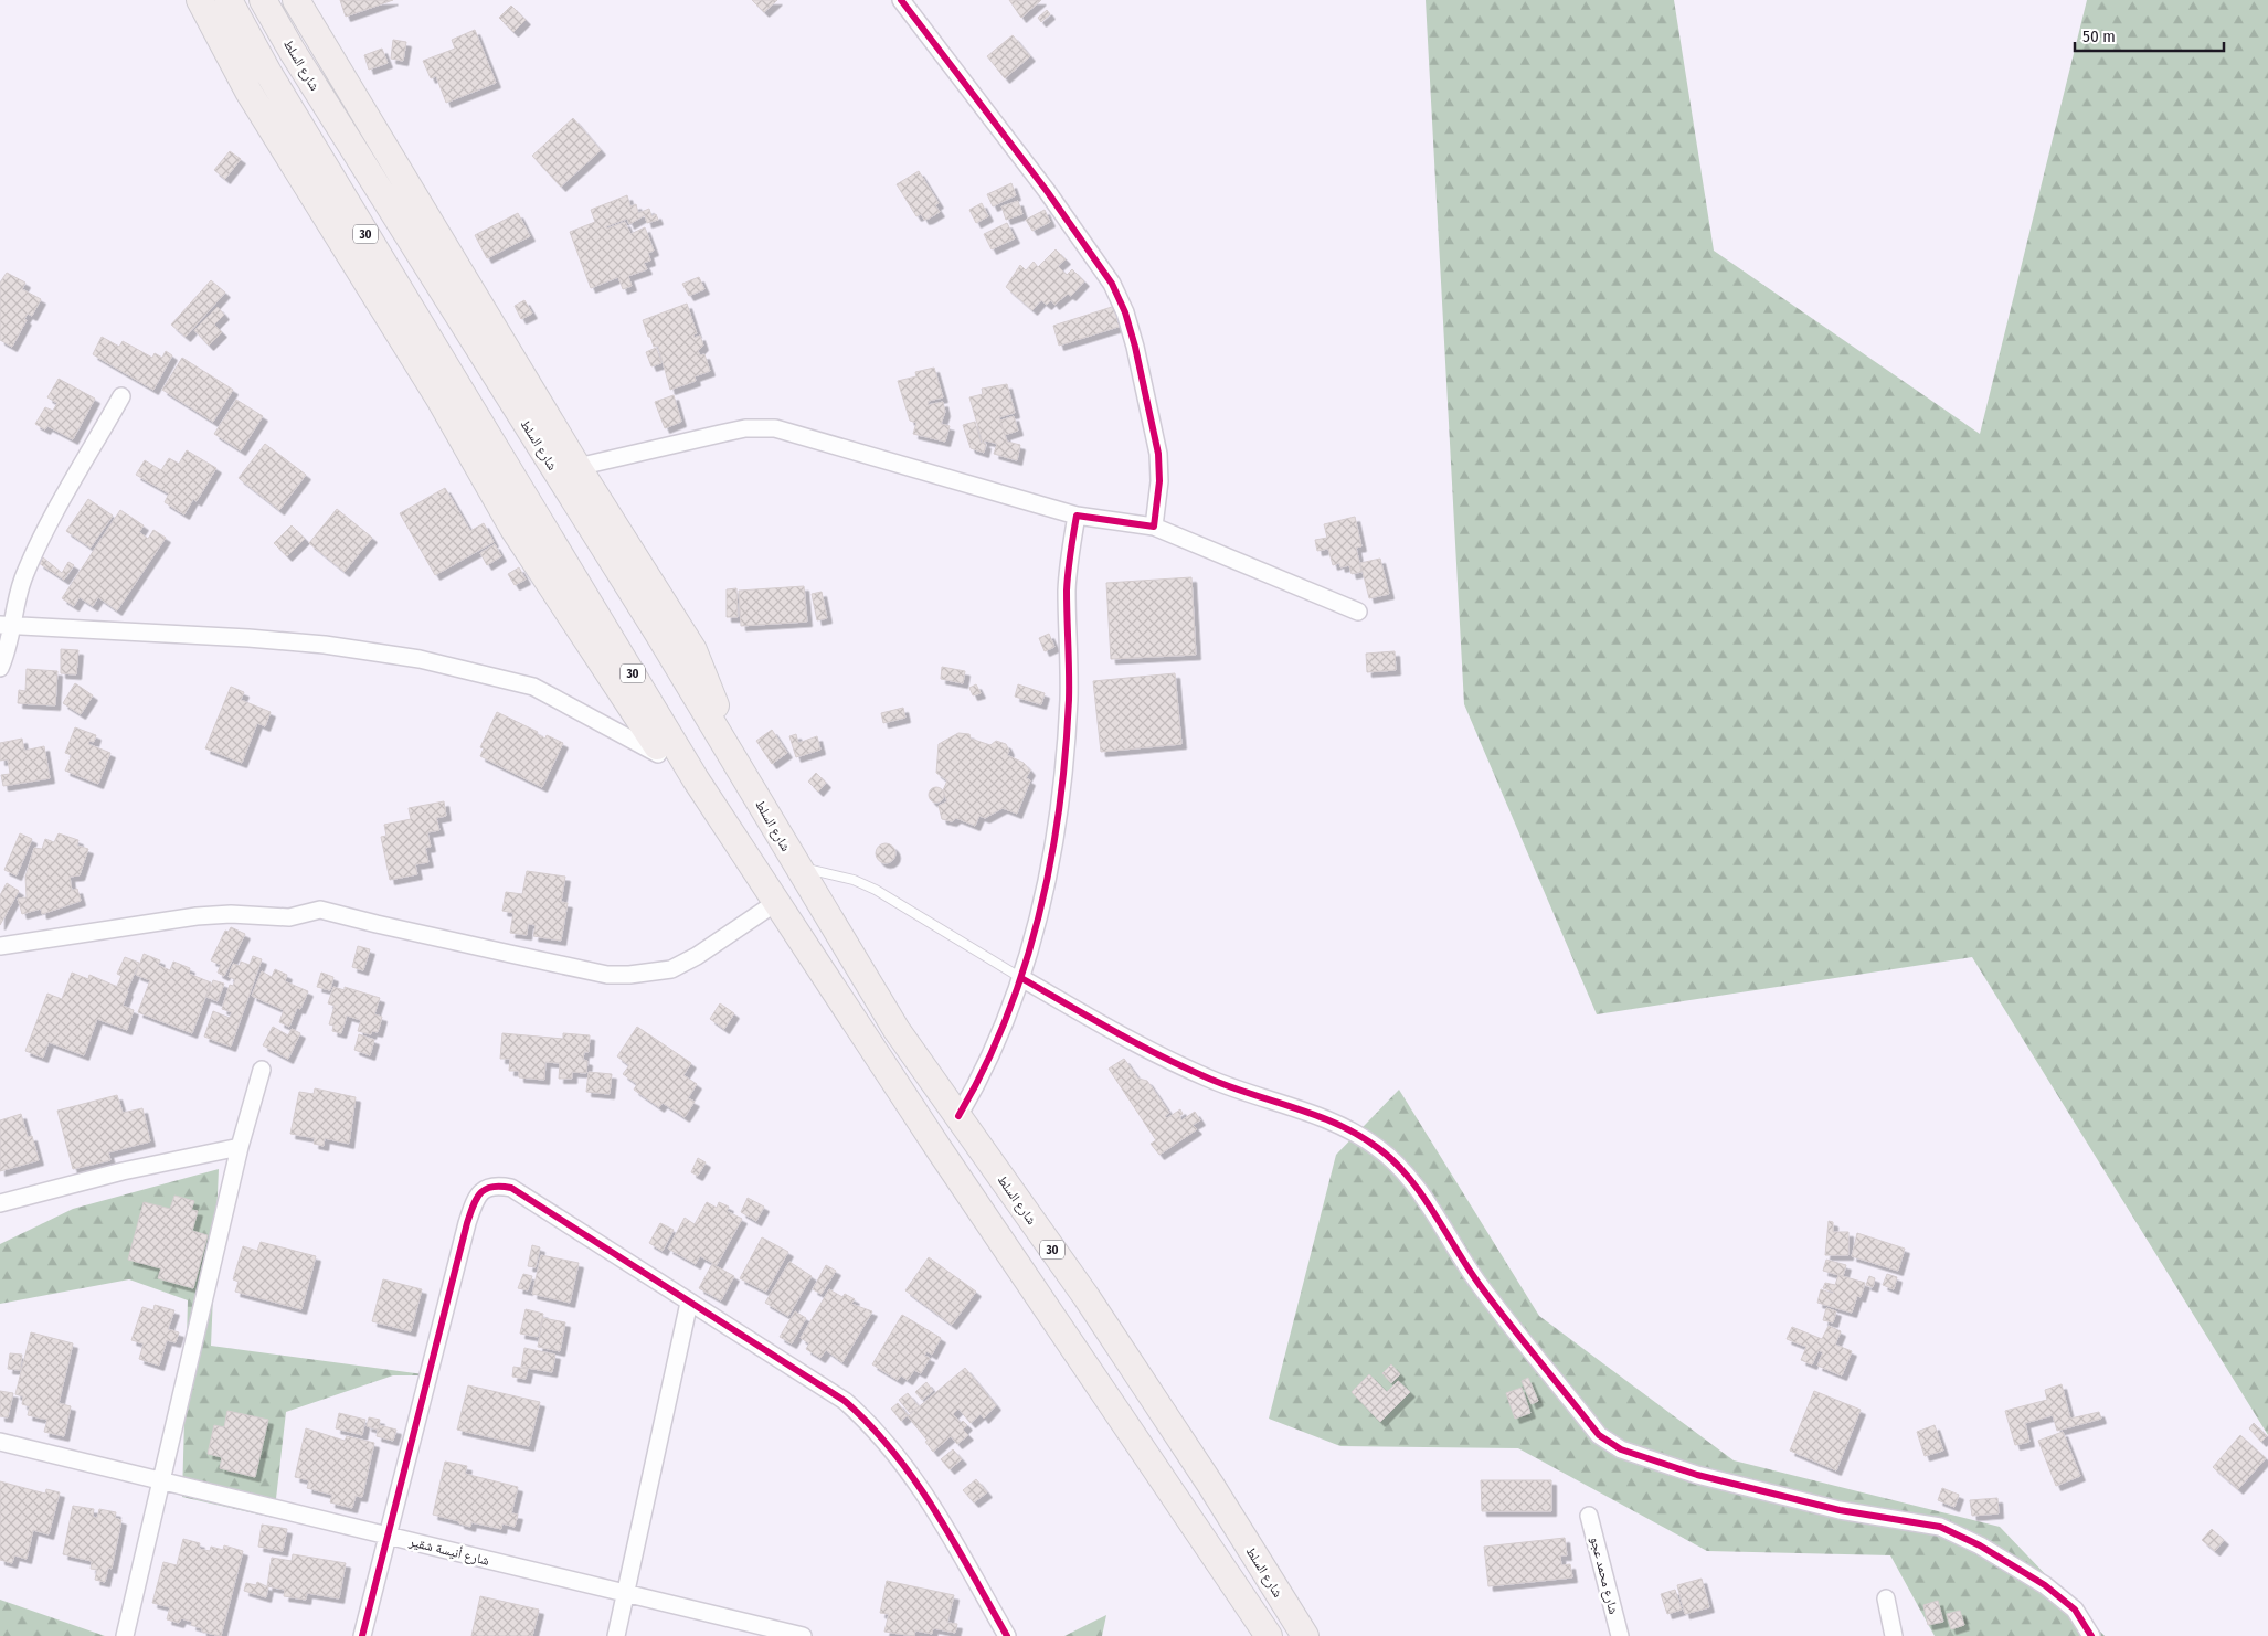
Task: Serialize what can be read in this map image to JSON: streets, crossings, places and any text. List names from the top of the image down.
{
  "streets": {
    "main road": ["شارع السلط", "30"],
    "street": ["شارع أنيسة شقير", "شارع محمد عجو"]
  },
  "scale_bar": "50 m"
}
